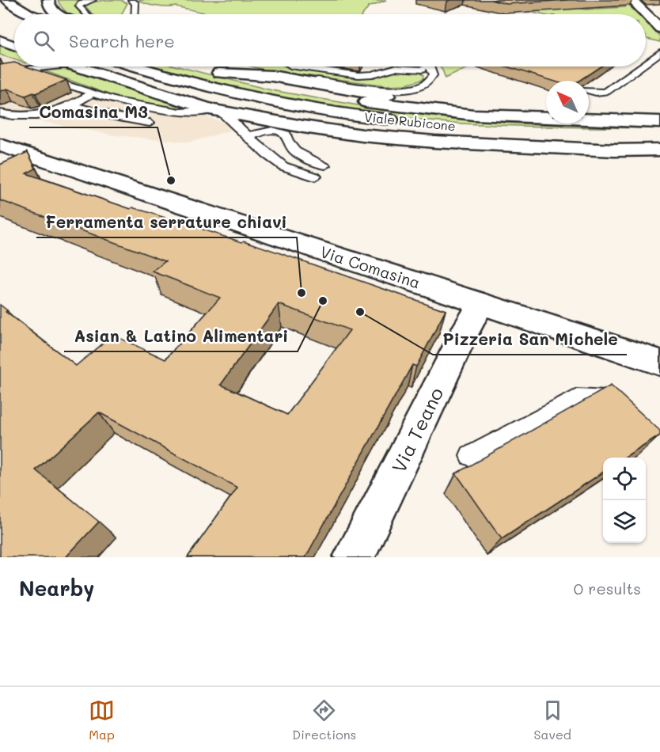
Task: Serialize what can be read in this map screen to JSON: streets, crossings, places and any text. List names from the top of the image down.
{
  "streets": {
    "main road": ["Viale Rubicone", "Via Comasina", "Via Teano"]
  },
  "crossings": [
    ["Via Comasina", "Via Teano"]
  ],
  "places": [
    "Comasina M3",
    "Ferramenta serrature chiavi",
    "Asian & Latino Alimentari",
    "Pizzeria San Michele"
  ],
  "north": "top left",
  "page": {
    "search": "Search here",
    "heading": ["Nearby", "0 results"],
    "nav": ["Map", "Directions", "Saved"]
  }
}
